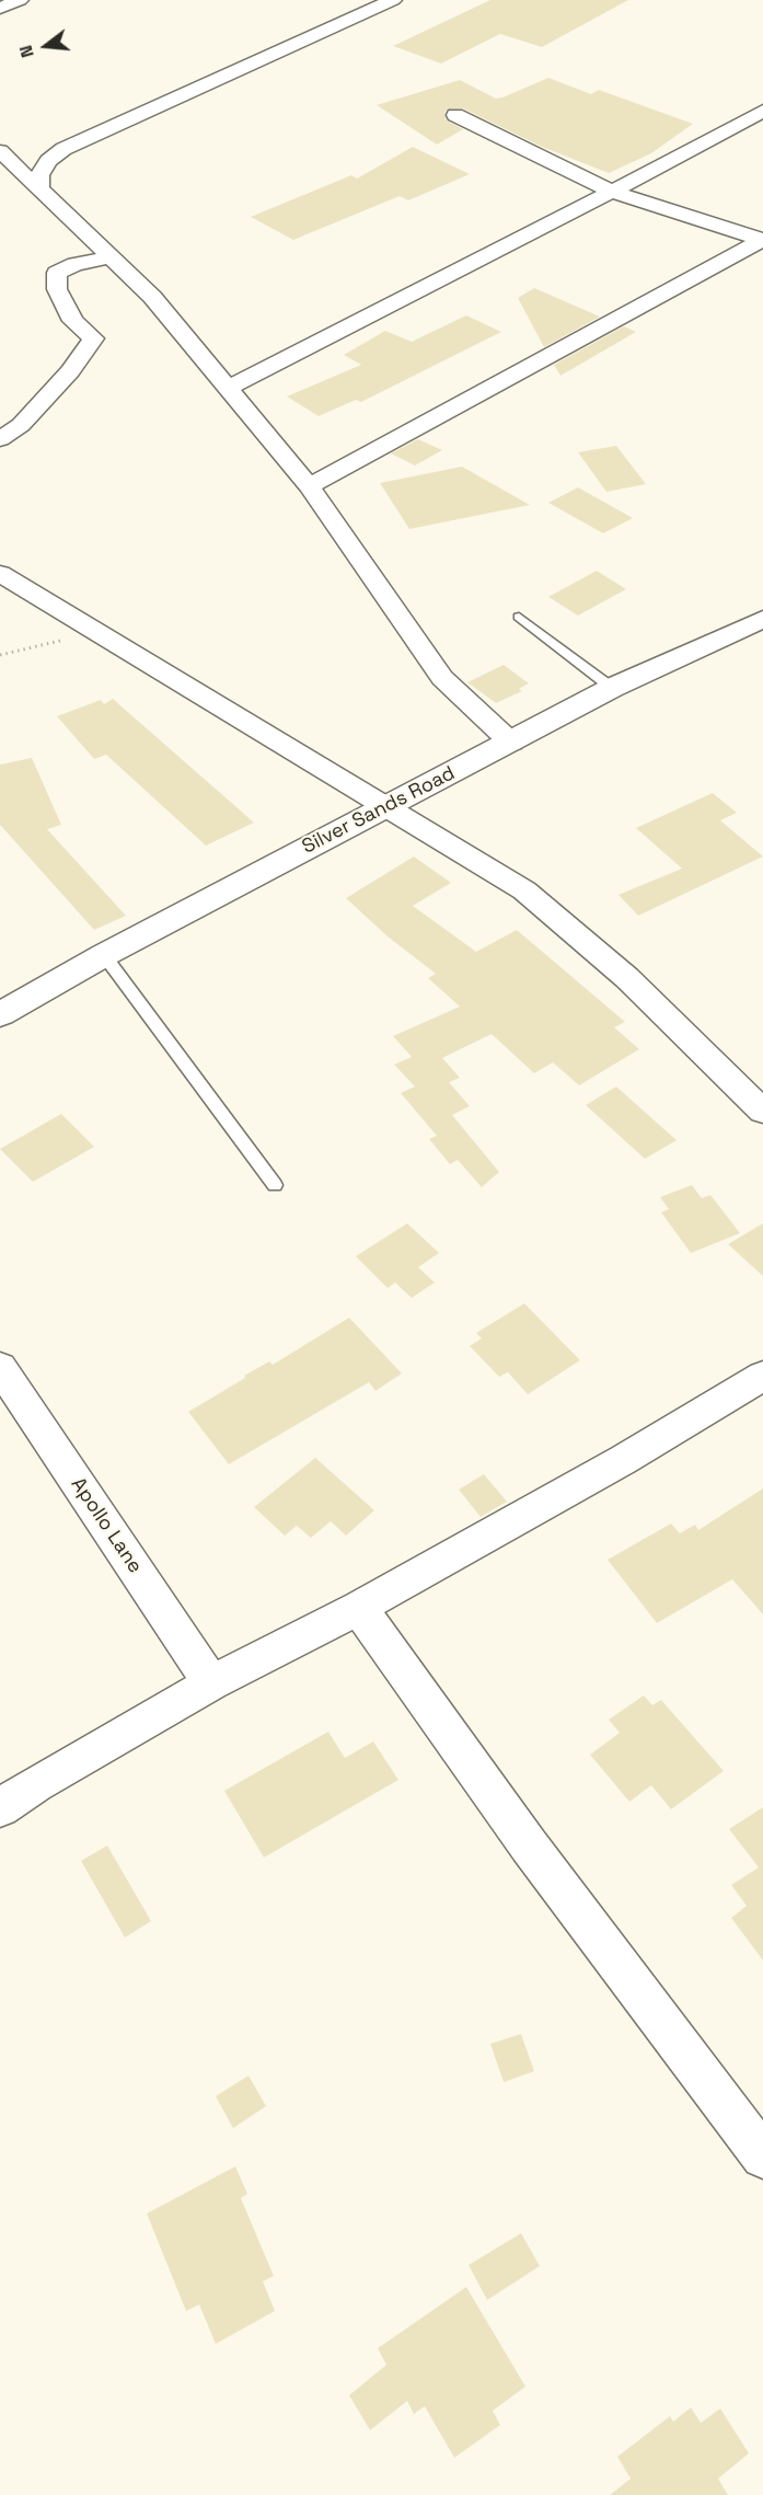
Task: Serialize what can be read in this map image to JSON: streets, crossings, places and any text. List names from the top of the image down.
{
  "streets": {
    "street": ["Silver Sands Road", "Apollo Lane"]
  },
  "north": "left"
}
